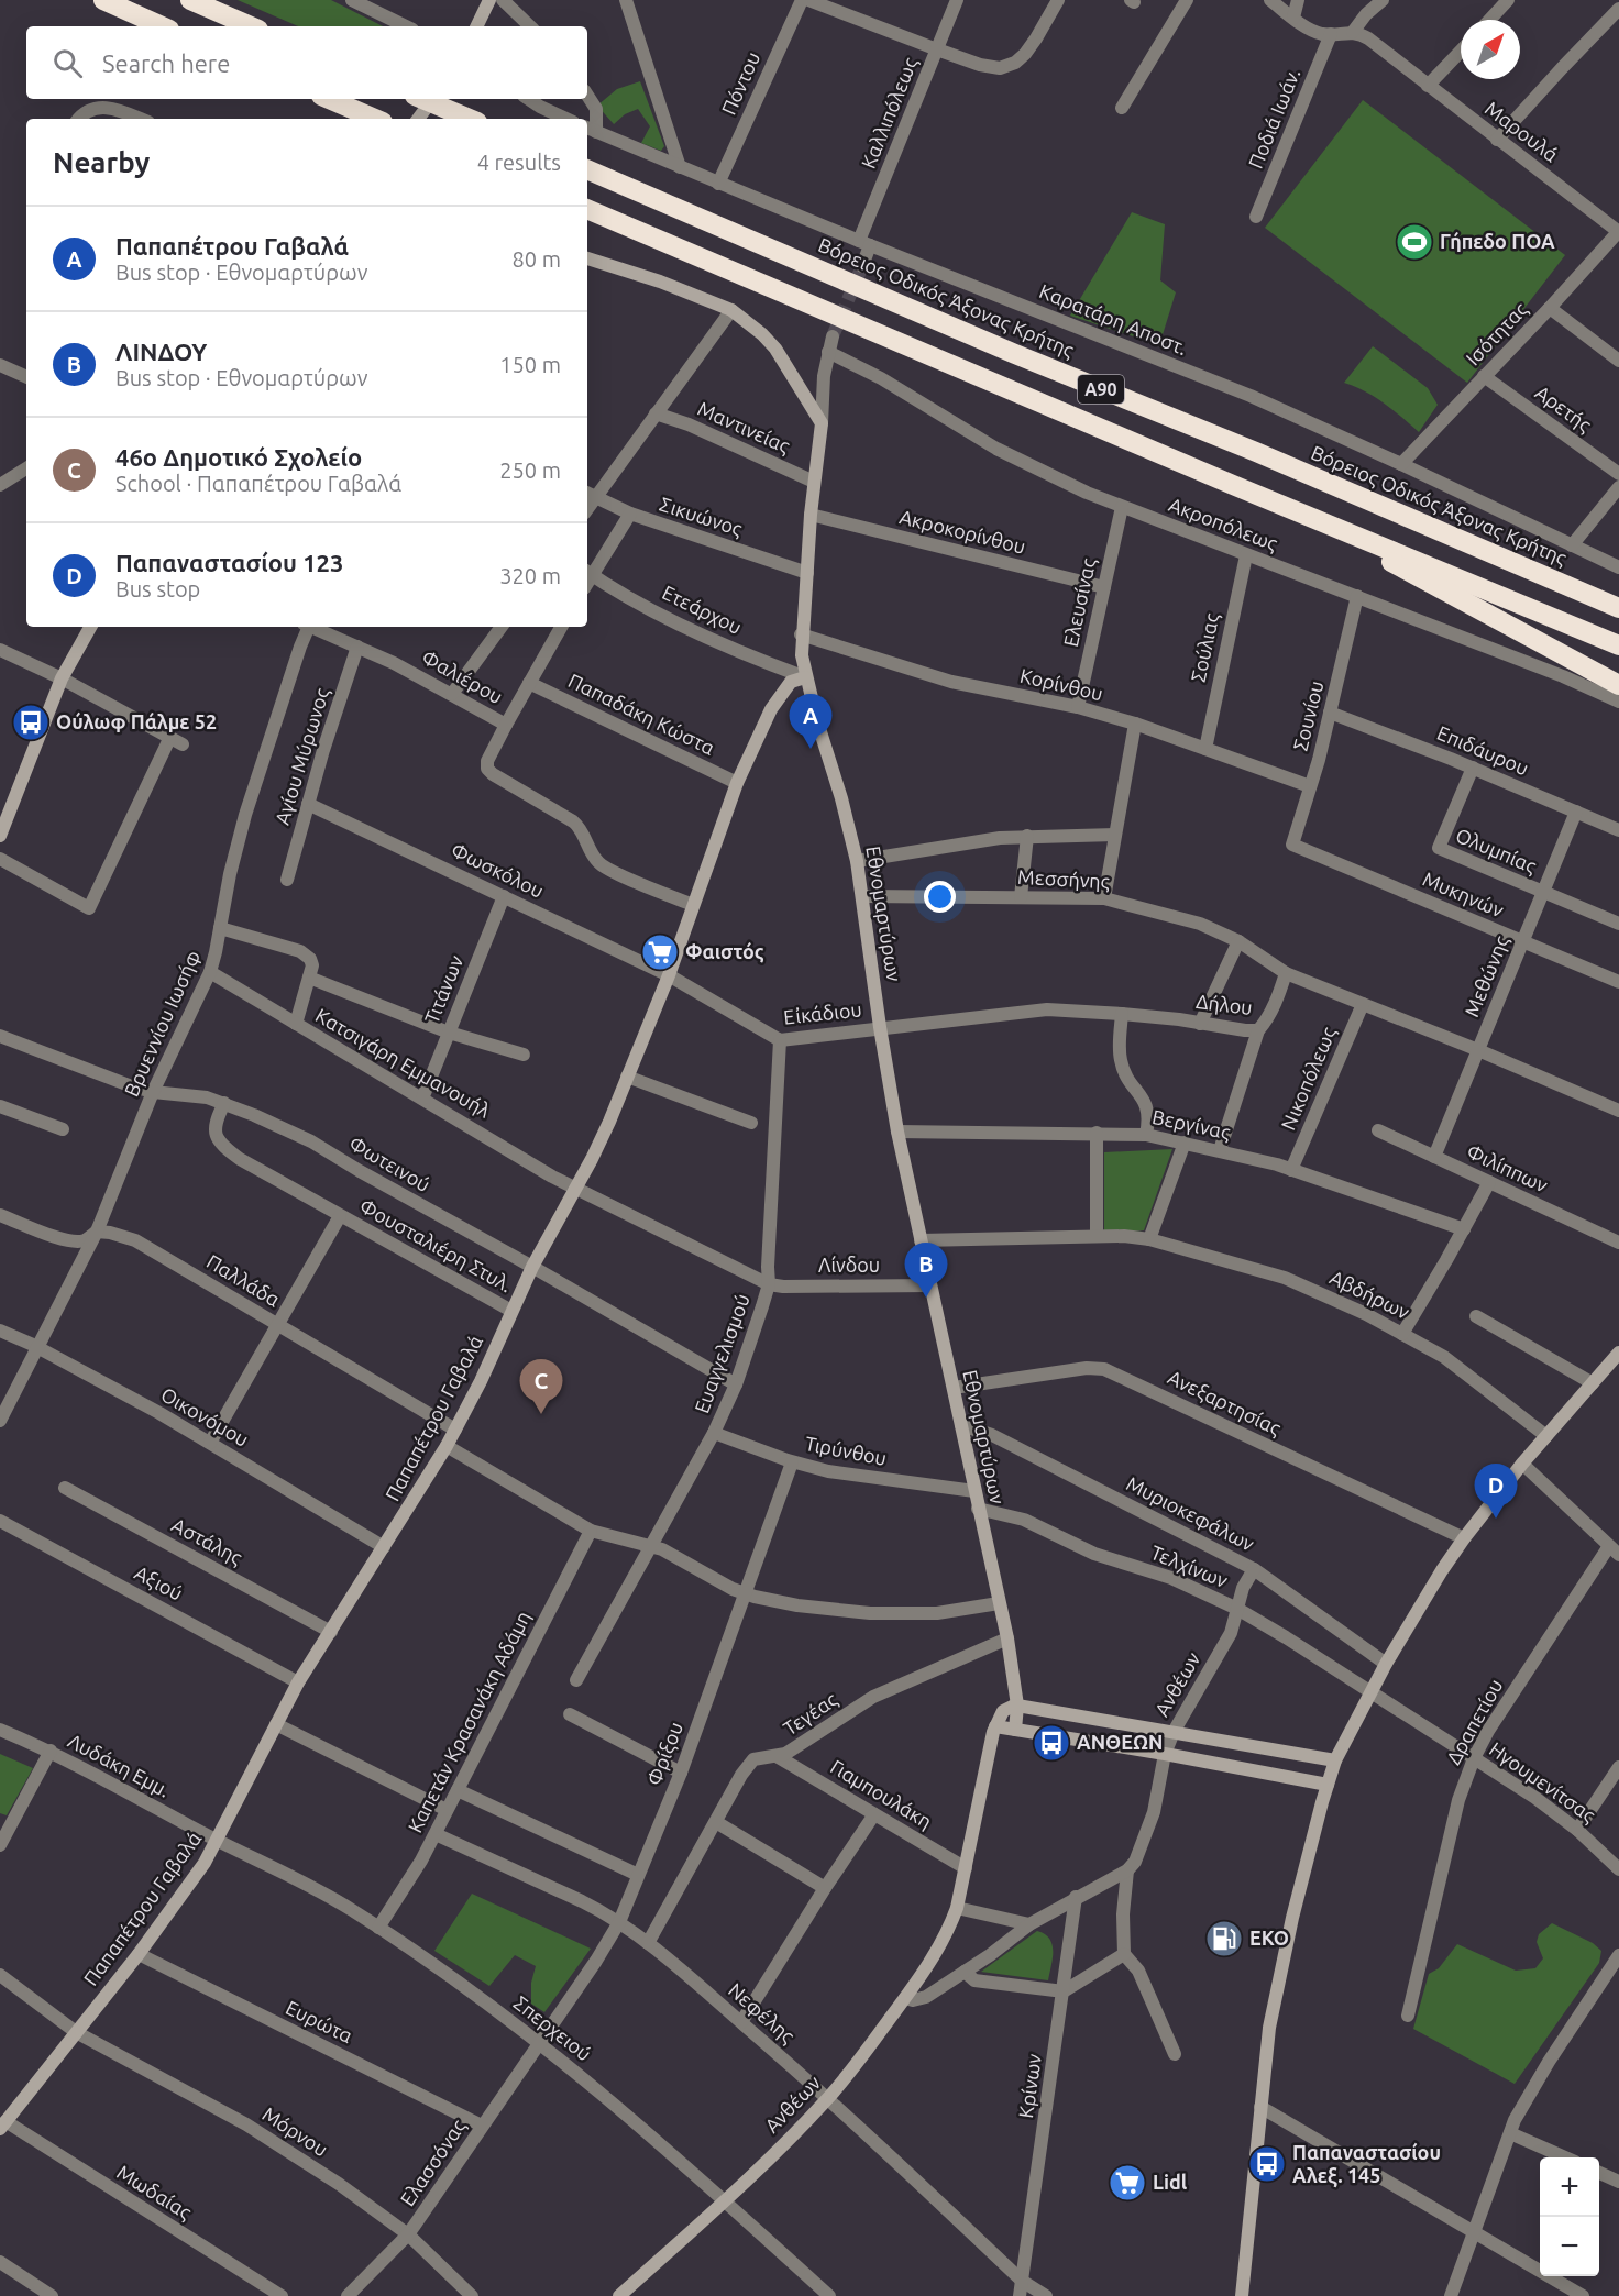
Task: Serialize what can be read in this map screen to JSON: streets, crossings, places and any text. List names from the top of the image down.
{
  "streets": {
    "highway": ["Βόρειος Οδικός Άξονας Κρήτης", "Α90"],
    "street": [
      "Πόντου",
      "Καλλιπόλεως",
      "Ποδιά Ιωάν.",
      "Μαρουλά",
      "Καρατάρη Αποστ.",
      "Ισότητας",
      "Αρετής",
      "Μαντινείας",
      "Σικυώνος",
      "Ακροπόλεως",
      "Ακροκορίνθου",
      "Ελευσίνας",
      "Ετεάρχου",
      "Σούλιας",
      "Φαλιέρου",
      "Κορίνθου",
      "Παπαδάκη Κώστα",
      "Σουνίου",
      "Επιδάυρου",
      "Αγίου Μύρωνος",
      "Ολυμπίας",
      "Φωσκόλου",
      "Μεσσήνης",
      "Μυκηνών",
      "Εθνομαρτύρων",
      "Μεθώνης",
      "Τιτάνων",
      "Δήλου",
      "Εἰκάδιου",
      "Βρυεννίου Ιωσήφ",
      "Κατσιγάρη Εμμανουήλ",
      "Νικοπόλεως",
      "Βεργίνας",
      "Φωτεινού",
      "Φιλίππων",
      "Φουσταλιέρη Στυλ.",
      "Λίνδου",
      "Παλλάδα",
      "Αβδήρων",
      "Ευαγγελισμού",
      "Ανεξαρτησίας",
      "Οικονόμου",
      "Παπαπέτρου Γαβαλά",
      "Τιρύνθου",
      "Μυριοκεφάλων",
      "Αστάλης",
      "Τελχίνων",
      "Αξιού",
      "Ανθέων",
      "Τεγέας",
      "Καπετάν Κρασανάκη Αδάμη",
      "Δραπετίου",
      "Φρίξου",
      "Λυδάκη Εμμ.",
      "Ηγουμενίτσας",
      "Γιαμπουλάκη",
      "Νεφέλης",
      "Ευρώτα",
      "Σπερχειού",
      "Κρίνων",
      "Μόρνου",
      "Ελασσόνας",
      "Μωδαίας"
    ]
  },
  "crossings": [
    ["Πόντου", "Καρατάρη Αποστ."],
    ["Καλλιπόλεως", "Καρατάρη Αποστ."],
    ["Μαρουλά", "Ισότητας"],
    ["Καρατάρη Αποστ.", "Ισότητας"],
    ["Ισότητας", "Αρετής"],
    ["Μαντινείας", "Εθνομαρτύρων"],
    ["Σικυώνος", "Εθνομαρτύρων"],
    ["Ακροπόλεως", "Ελευσίνας"],
    ["Ακροπόλεως", "Σούλιας"],
    ["Ακροπόλεως", "Σουνίου"],
    ["Ακροκορίνθου", "Ελευσίνας"],
    ["Ακροκορίνθου", "Εθνομαρτύρων"],
    ["Ελευσίνας", "Κορίνθου"],
    ["Ετεάρχου", "Εθνομαρτύρων"],
    ["Ετεάρχου", "Παπαπέτρου Γαβαλά"],
    ["Σούλιας", "Κορίνθου"],
    ["Φαλιέρου", "Αγίου Μύρωνος"],
    ["Φαλιέρου", "Παπαπέτρου Γαβαλά"],
    ["Κορίνθου", "Σουνίου"],
    ["Κορίνθου", "Εθνομαρτύρων"],
    ["Παπαδάκη Κώστα", "Παπαπέτρου Γαβαλά"],
    ["Σουνίου", "Επιδάυρου"],
    ["Σουνίου", "Μυκηνών"],
    ["Επιδάυρου", "Ολυμπίας"],
    ["Επιδάυρου", "Μεθώνης"],
    ["Αγίου Μύρωνος", "Φωσκόλου"],
    ["Ολυμπίας", "Μεθώνης"],
    ["Φωσκόλου", "Τιτάνων"],
    ["Φωσκόλου", "Εἰκάδιου"],
    ["Φωσκόλου", "Παπαπέτρου Γαβαλά"],
    ["Μεσσήνης", "Εθνομαρτύρων"],
    ["Μεσσήνης", "Δήλου"],
    ["Μυκηνών", "Μεθώνης"],
    ["Εθνομαρτύρων", "Δήλου"],
    ["Εθνομαρτύρων", "Εἰκάδιου"],
    ["Εθνομαρτύρων", "Βεργίνας"],
    ["Εθνομαρτύρων", "Λίνδου"],
    ["Εθνομαρτύρων", "Ανεξαρτησίας"],
    ["Εθνομαρτύρων", "Παπαπέτρου Γαβαλά"],
    ["Εθνομαρτύρων", "Τιρύνθου"],
    ["Εθνομαρτύρων", "Μυριοκεφάλων"],
    ["Εθνομαρτύρων", "Τελχίνων"],
    ["Εθνομαρτύρων", "Ανθέων"],
    ["Εθνομαρτύρων", "Τεγέας"],
    ["Μεθώνης", "Φιλίππων"],
    ["Τιτάνων", "Κατσιγάρη Εμμανουήλ"],
    ["Δήλου", "Εἰκάδιου"],
    ["Εἰκάδιου", "Ευαγγελισμού"],
    ["Εἰκάδιου", "Παπαπέτρου Γαβαλά"],
    ["Βρυεννίου Ιωσήφ", "Κατσιγάρη Εμμανουήλ"],
    ["Βρυεννίου Ιωσήφ", "Φωτεινού"],
    ["Βρυεννίου Ιωσήφ", "Παλλάδα"],
    ["Βρυεννίου Ιωσήφ", "Οικονόμου"],
    ["Κατσιγάρη Εμμανουήλ", "Λίνδου"],
    ["Κατσιγάρη Εμμανουήλ", "Ευαγγελισμού"],
    ["Κατσιγάρη Εμμανουήλ", "Παπαπέτρου Γαβαλά"],
    ["Νικοπόλεως", "Βεργίνας"],
    ["Φωτεινού", "Φουσταλιέρη Στυλ."],
    ["Φωτεινού", "Ευαγγελισμού"],
    ["Φωτεινού", "Παπαπέτρου Γαβαλά"],
    ["Φουσταλιέρη Στυλ.", "Παλλάδα"],
    ["Φουσταλιέρη Στυλ.", "Οικονόμου"],
    ["Φουσταλιέρη Στυλ.", "Παπαπέτρου Γαβαλά"],
    ["Λίνδου", "Ευαγγελισμού"],
    ["Παλλάδα", "Παπαπέτρου Γαβαλά"],
    ["Ευαγγελισμού", "Τιρύνθου"],
    ["Οικονόμου", "Παπαπέτρου Γαβαλά"],
    ["Παπαπέτρου Γαβαλά", "Αστάλης"],
    ["Παπαπέτρου Γαβαλά", "Αξιού"],
    ["Παπαπέτρου Γαβαλά", "Λυδάκη Εμμ."],
    ["Παπαπέτρου Γαβαλά", "Ευρώτα"],
    ["Παπαπέτρου Γαβαλά", "Σπερχειού"],
    ["Παπαπέτρου Γαβαλά", "Μόρνου"],
    ["Παπαπέτρου Γαβαλά", "Μωδαίας"],
    ["Τιρύνθου", "Φρίξου"],
    ["Μυριοκεφάλων", "Ανθέων"],
    ["Τελχίνων", "Ανθέων"],
    ["Τελχίνων", "Ηγουμενίτσας"],
    ["Ανθέων", "Γιαμπουλάκη"],
    ["Ανθέων", "Νεφέλης"],
    ["Ανθέων", "Σπερχειού"],
    ["Τεγέας", "Γιαμπουλάκη"],
    ["Τεγέας", "Νεφέλης"],
    ["Καπετάν Κρασανάκη Αδάμη", "Νεφέλης"],
    ["Καπετάν Κρασανάκη Αδάμη", "Σπερχειού"],
    ["Δραπετίου", "Ηγουμενίτσας"],
    ["Φρίξου", "Νεφέλης"],
    ["Φρίξου", "Σπερχειού"],
    ["Φρίξου", "Ελασσόνας"],
    ["Λυδάκη Εμμ.", "Σπερχειού"],
    ["Νεφέλης", "Κρίνων"],
    ["Ευρώτα", "Ελασσόνας"],
    ["Σπερχειού", "Ελασσόνας"],
    ["Μόρνου", "Ελασσόνας"]
  ],
  "places": {
    "sports": ["Γήπεδο ΠΟΑ"],
    "bus stop": ["Ούλωφ Πάλμε 52", "ΑΝΘΕΩΝ", "Παπαναστασίου Αλεξ. 145"],
    "supermarket": ["Φαιστός", "Lidl"],
    "fuel station": ["EKO"]
  },
  "north": "top right",
  "page": {
    "search": "Search here",
    "heading": ["Nearby", "4 results"],
    "list": [
      {
        "mark": "A",
        "name": "Παπαπέτρου Γαβαλά",
        "note": "Bus stop · Εθνομαρτύρων",
        "value": "80 m"
      },
      {
        "mark": "B",
        "name": "ΛΙΝΔΟΥ",
        "note": "Bus stop · Εθνομαρτύρων",
        "value": "150 m"
      },
      {
        "mark": "C",
        "name": "46ο Δημοτικό Σχολείο",
        "note": "School · Παπαπέτρου Γαβαλά",
        "value": "250 m"
      },
      {
        "mark": "D",
        "name": "Παπαναστασίου 123",
        "note": "Bus stop",
        "value": "320 m"
      }
    ],
    "pins": [
      "A",
      "B",
      "C",
      "D"
    ],
    "map_buttons": ["+", "−"]
  }
}
